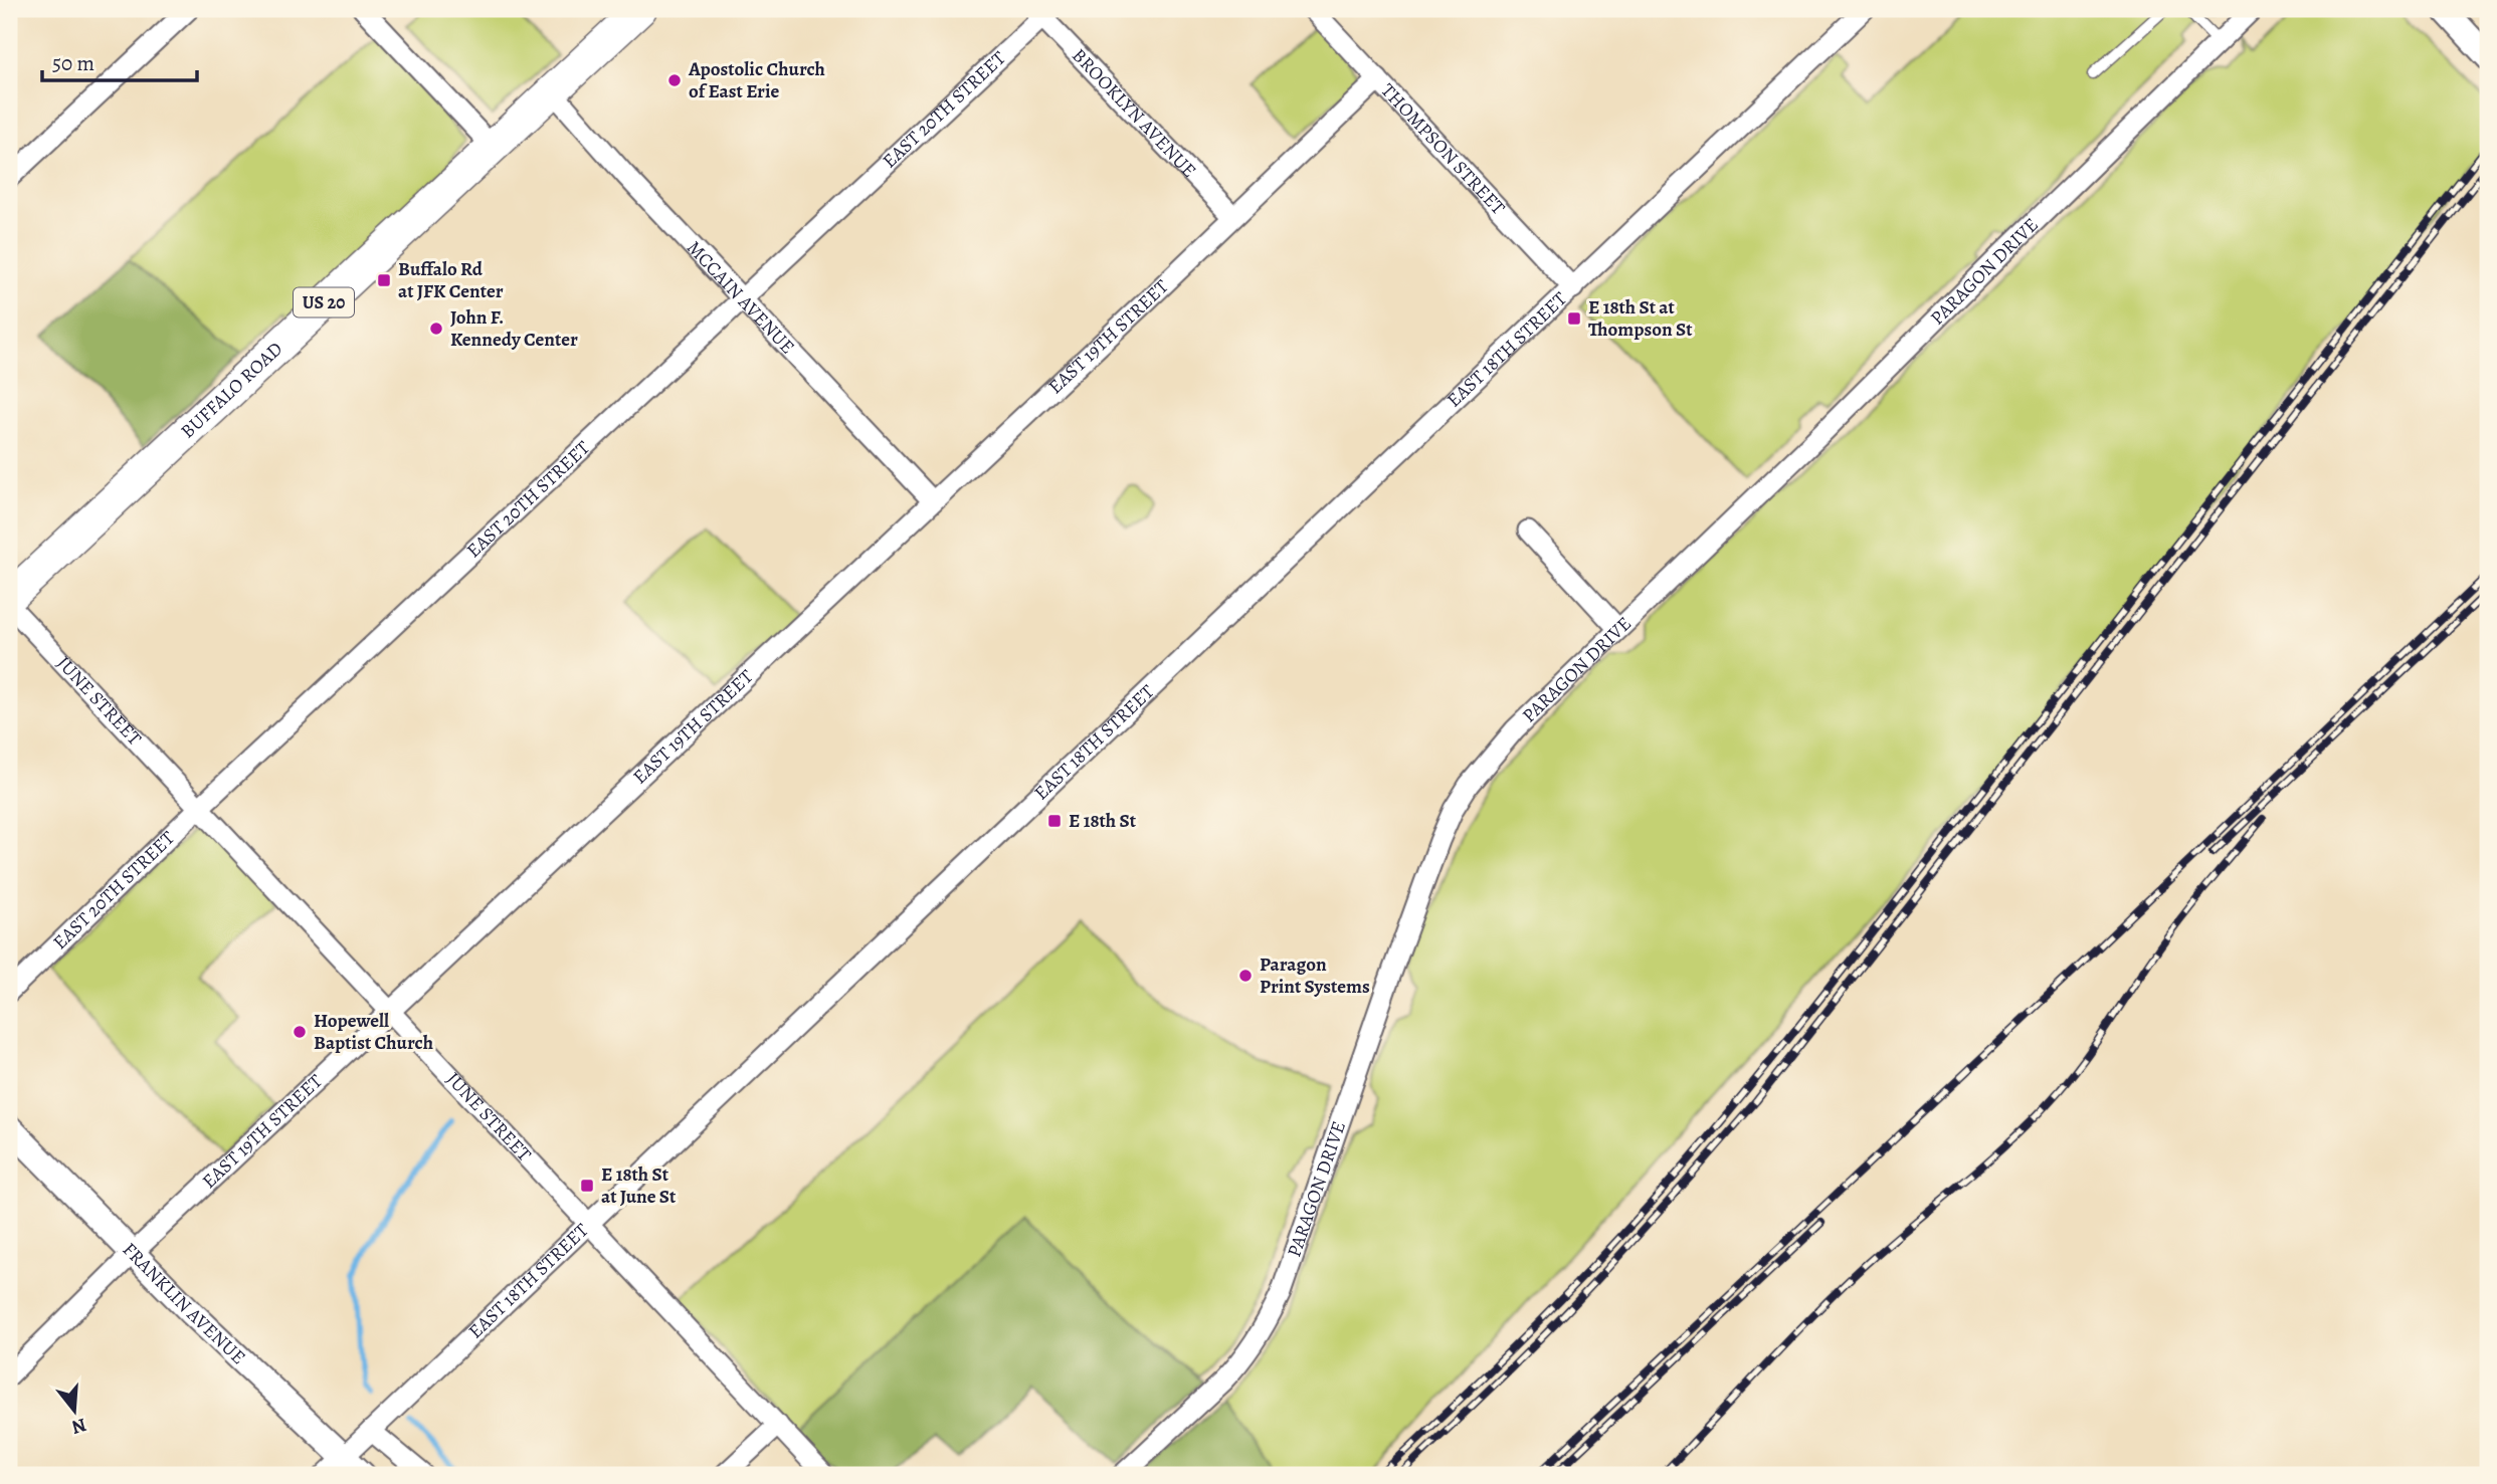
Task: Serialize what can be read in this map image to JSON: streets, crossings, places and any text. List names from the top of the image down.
{
  "streets": {
    "main road": ["US 20", "BUFFALO ROAD"],
    "street": [
      "EAST 20TH STREET",
      "BROOKLYN AVENUE",
      "THOMPSON STREET",
      "PARAGON DRIVE",
      "MCCAIN AVENUE",
      "EAST 19TH STREET",
      "EAST 18TH STREET",
      "JUNE STREET",
      "FRANKLIN AVENUE"
    ]
  },
  "crossings": [
    ["EAST 20TH STREET", "BROOKLYN AVENUE"],
    ["EAST 20TH STREET", "MCCAIN AVENUE"],
    ["EAST 20TH STREET", "JUNE STREET"],
    ["BROOKLYN AVENUE", "EAST 19TH STREET"],
    ["THOMPSON STREET", "EAST 19TH STREET"],
    ["THOMPSON STREET", "EAST 18TH STREET"],
    ["MCCAIN AVENUE", "EAST 19TH STREET"],
    ["MCCAIN AVENUE", "BUFFALO ROAD"],
    ["EAST 19TH STREET", "JUNE STREET"],
    ["EAST 19TH STREET", "FRANKLIN AVENUE"],
    ["EAST 18TH STREET", "JUNE STREET"],
    ["EAST 18TH STREET", "FRANKLIN AVENUE"]
  ],
  "places": {
    "other": [
      "Apostolic Church of East Erie",
      "John F. Kennedy Center",
      "Paragon Print Systems",
      "Hopewell Baptist Church"
    ],
    "transit": [
      "Buffalo Rd at JFK Center",
      "E 18th St at Thompson St",
      "E 18th St",
      "E 18th St at June St"
    ]
  },
  "scale_bar": "50 m",
  "north": "bottom"
}
